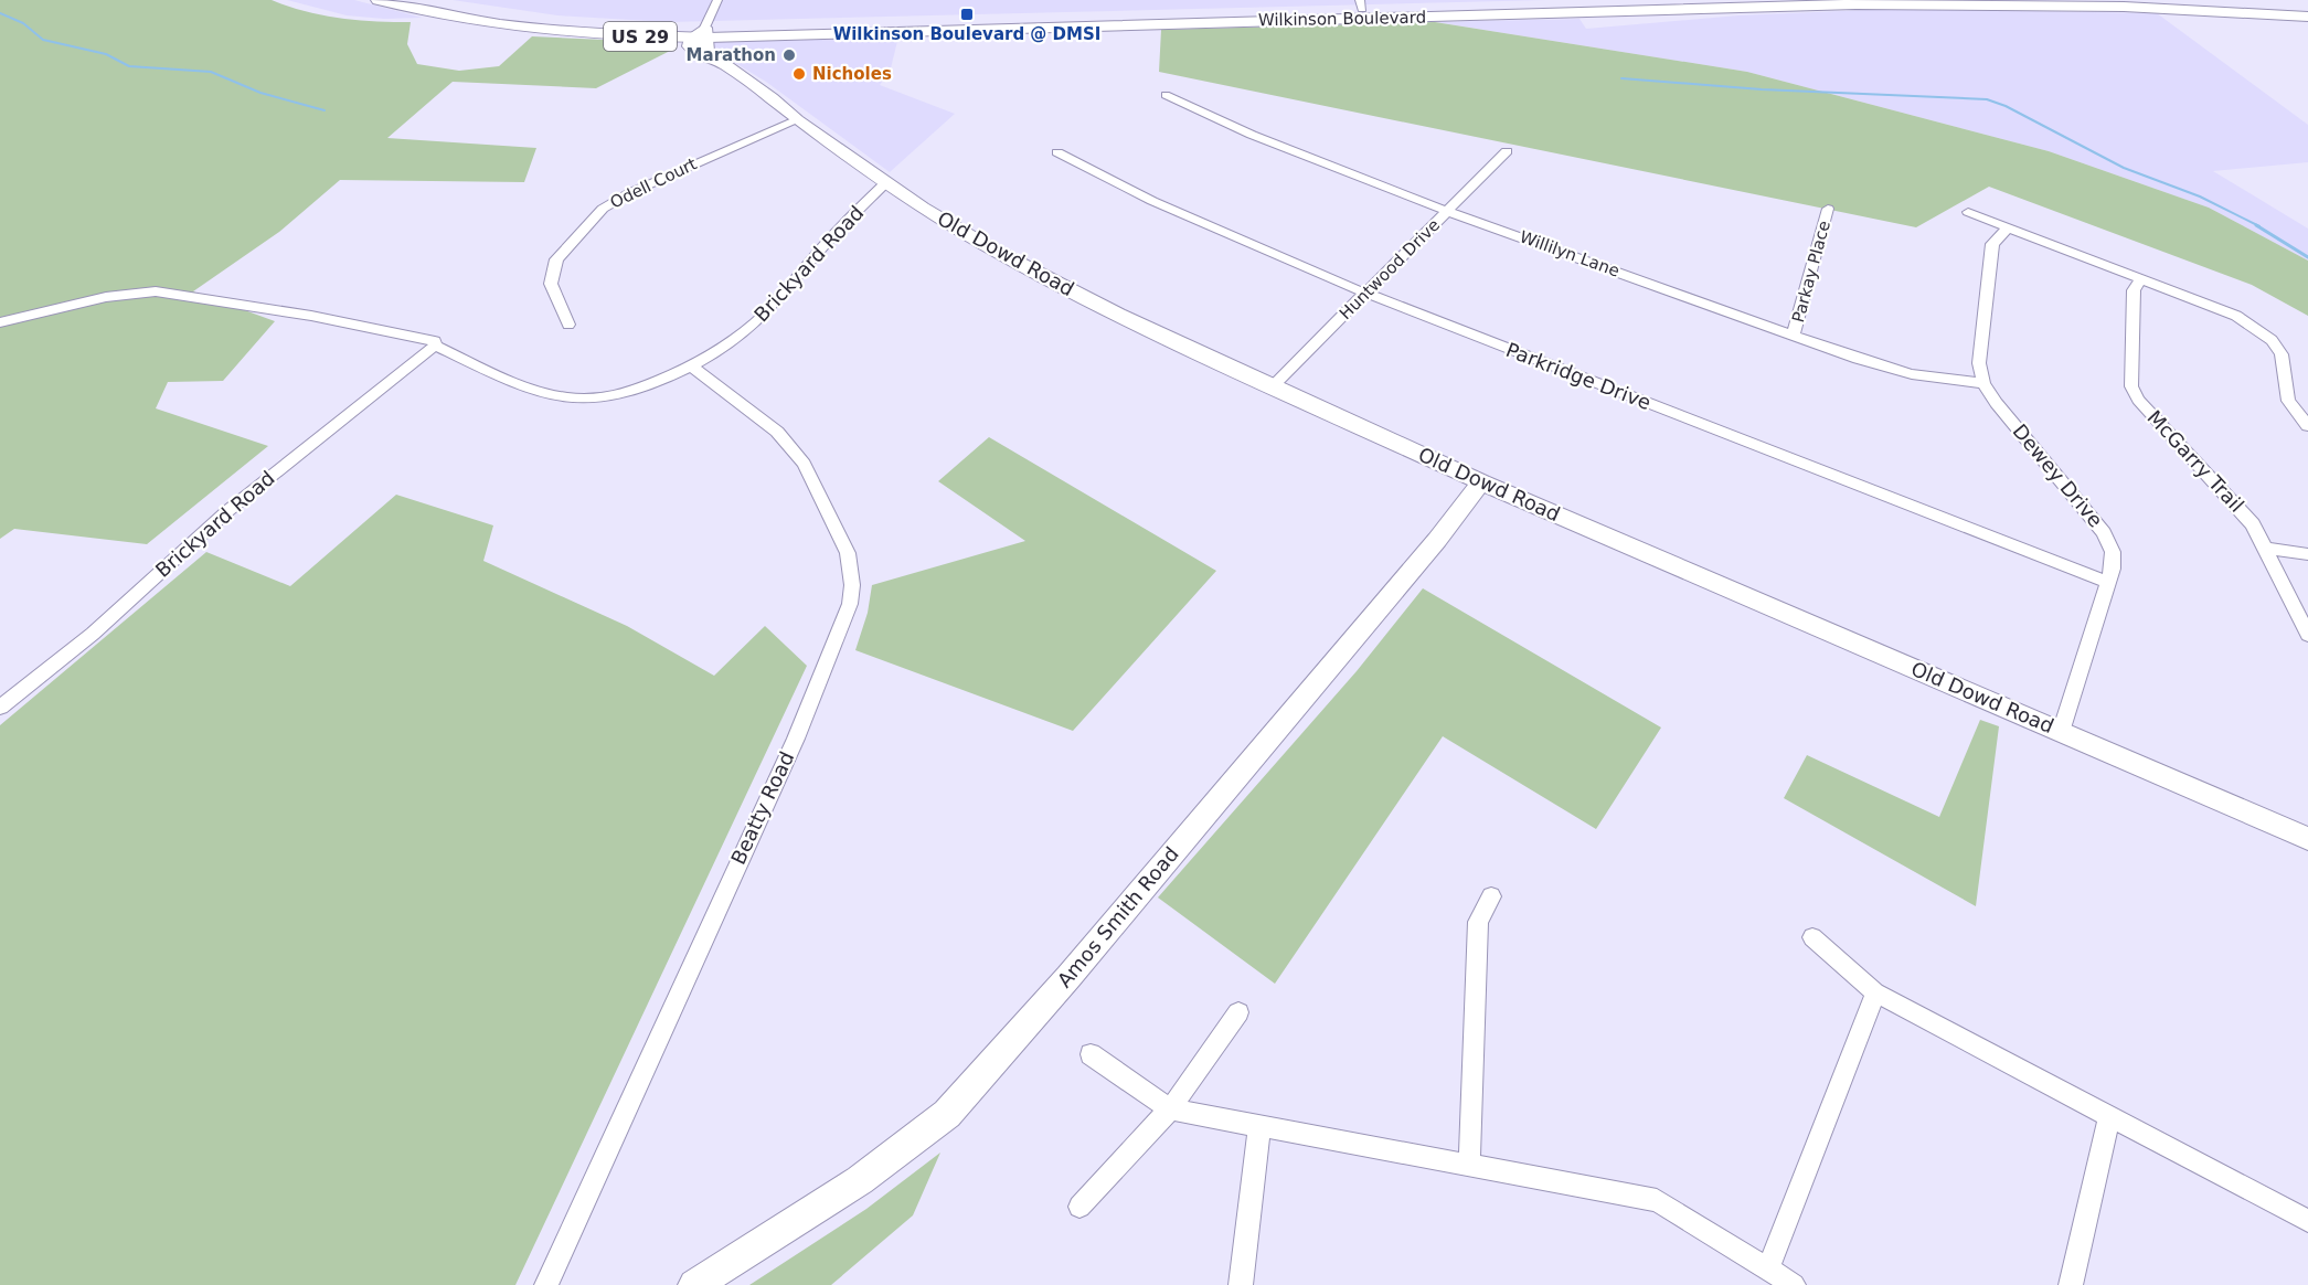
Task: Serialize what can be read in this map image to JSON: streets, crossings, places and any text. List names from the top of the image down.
{
  "streets": {
    "main road": ["Wilkinson Boulevard", "US 29"],
    "street": [
      "Odell Court",
      "Old Dowd Road",
      "Willilyn Lane",
      "Brickyard Road",
      "Huntwood Drive",
      "Parkay Place",
      "Parkridge Drive",
      "McGarry Trail",
      "Dewey Drive",
      "Beatty Road",
      "Amos Smith Road"
    ]
  },
  "crossings": [
    ["Wilkinson Boulevard", "US 29"],
    ["Wilkinson Boulevard", "Old Dowd Road"],
    ["US 29", "Old Dowd Road"],
    ["Odell Court", "Old Dowd Road"],
    ["Old Dowd Road", "Brickyard Road"],
    ["Old Dowd Road", "Huntwood Drive"],
    ["Old Dowd Road", "Dewey Drive"],
    ["Old Dowd Road", "Amos Smith Road"],
    ["Willilyn Lane", "Huntwood Drive"],
    ["Willilyn Lane", "Parkay Place"],
    ["Willilyn Lane", "Dewey Drive"],
    ["Brickyard Road", "Beatty Road"],
    ["Huntwood Drive", "Parkridge Drive"],
    ["Parkridge Drive", "Dewey Drive"]
  ],
  "places": {
    "transit": ["Wilkinson Boulevard @ DMSI"],
    "other": ["Marathon", "Nicholes"]
  }
}
